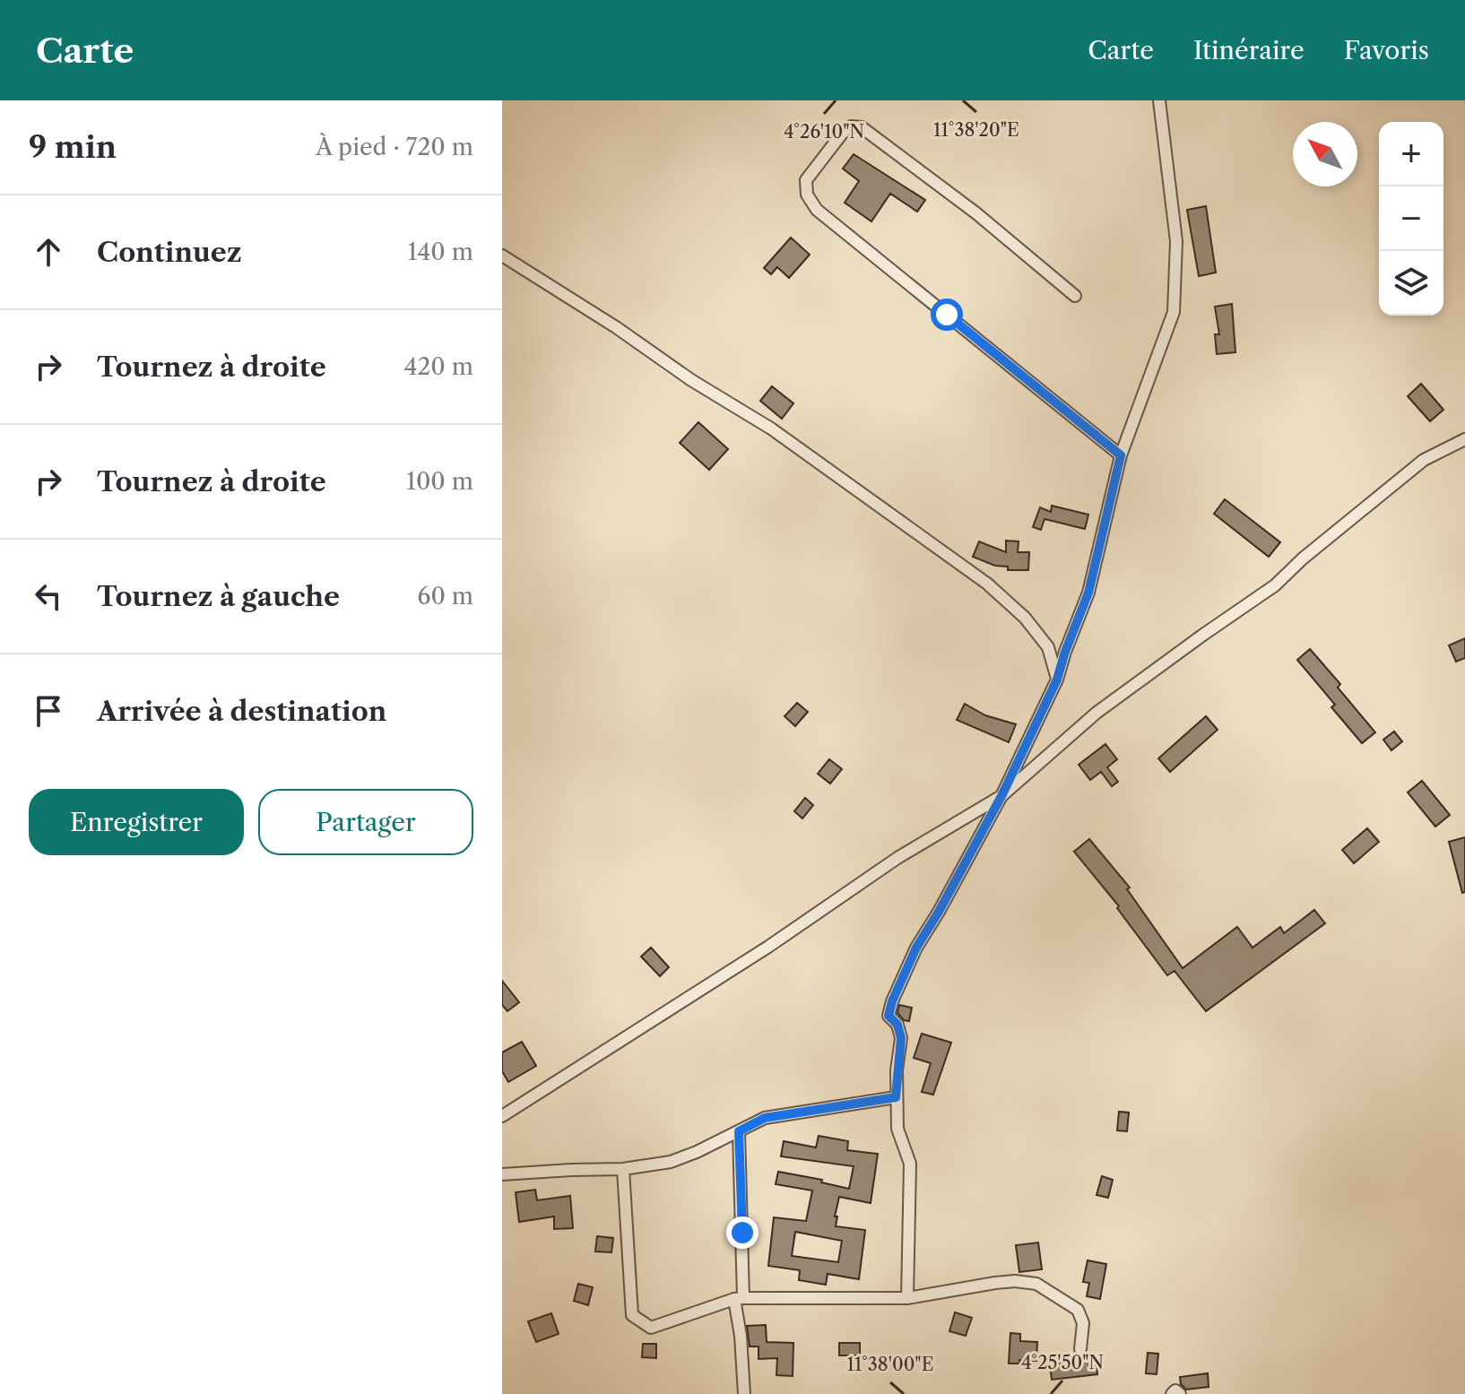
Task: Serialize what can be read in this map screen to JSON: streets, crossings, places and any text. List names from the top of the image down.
{
  "north": "top left",
  "page": {
    "header": "Carte",
    "nav": ["Carte", "Itinéraire", "Favoris"],
    "heading": ["9 min", "À pied · 720 m"],
    "map_buttons": ["+", "−"],
    "list": [
      ["Continuez", "140 m"],
      ["Tournez à droite", "420 m"],
      ["Tournez à droite", "100 m"],
      ["Tournez à gauche", "60 m"],
      "Arrivée à destination"
    ],
    "buttons": ["Enregistrer", "Partager"]
  },
  "coordinates": [
    "11°38'20\"E",
    "4°26'10\"N",
    "4°25'50\"N",
    "11°38'00\"E"
  ]
}
